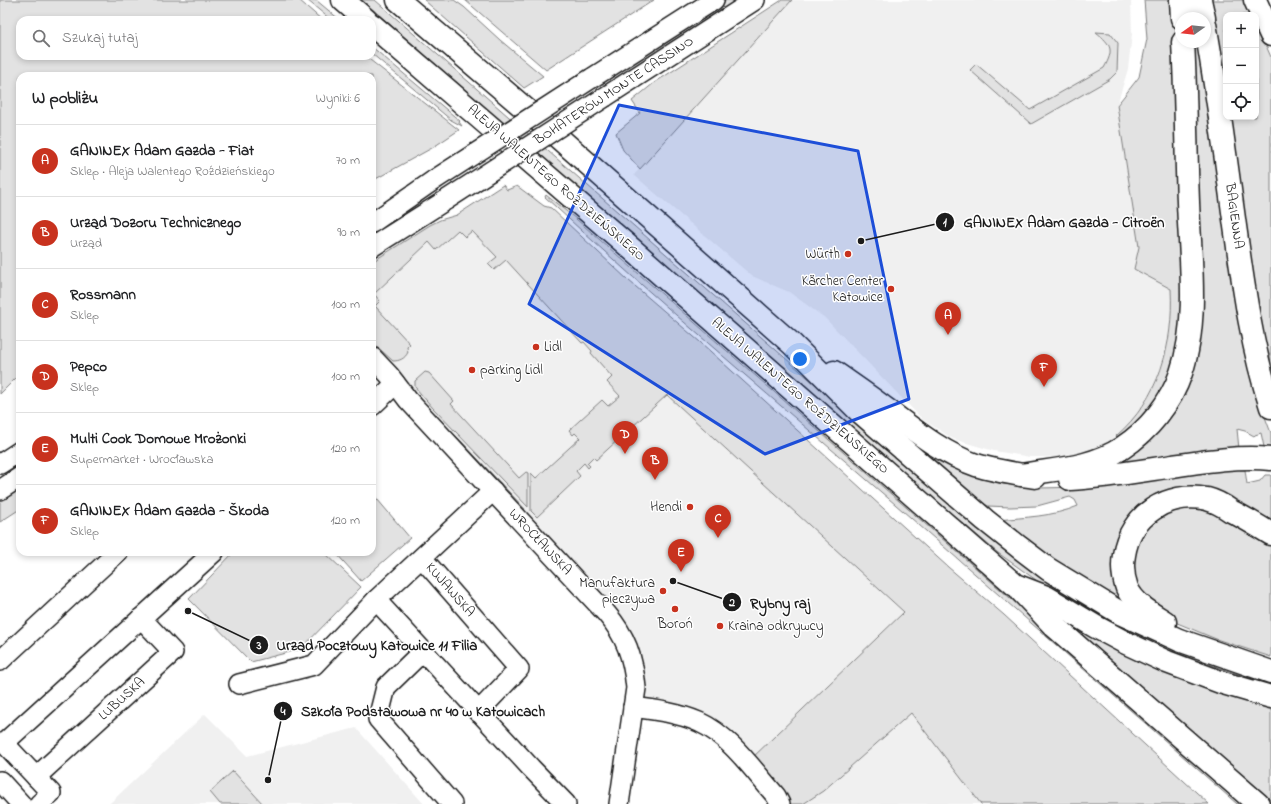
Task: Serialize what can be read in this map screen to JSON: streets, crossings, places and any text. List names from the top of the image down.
{
  "streets": {
    "main road": ["ALEJA WALENTEGO ROŹDZIEŃSKIEGO", "BAGIENNA"],
    "street": [
      "BOHATERÓW MONTE CASSINO",
      "WROCŁAWSKA",
      "KUJAWSKA",
      "LUBUSKA"
    ]
  },
  "crossings": [
    ["WROCŁAWSKA", "KUJAWSKA"]
  ],
  "places": [
    "GANINEX Adam Gazda - Citroën",
    "Würth",
    "Kärcher Center Katowice",
    "Lidl",
    "parking Lidl",
    "Hendi",
    "Rybny raj",
    "Manufaktura pieczywa",
    "Boroń",
    "Urząd Pocztowy Katowice 11 Filia",
    "Kraina odkrywcy",
    "Szkoła Podstawowa nr 40 w Katowicach"
  ],
  "north": "left",
  "page": {
    "map_buttons": ["+", "−"],
    "search": "Szukaj tutaj",
    "heading": ["W pobliżu", "Wyniki: 6"],
    "list": [
      {
        "mark": "A",
        "name": "GANINEX Adam Gazda - Fiat",
        "note": "Sklep · Aleja Walentego Roździeńskiego",
        "value": "70 m"
      },
      {
        "mark": "B",
        "name": "Urząd Dozoru Technicznego",
        "note": "Urząd",
        "value": "90 m"
      },
      {
        "mark": "C",
        "name": "Rossmann",
        "note": "Sklep",
        "value": "100 m"
      },
      {
        "mark": "D",
        "name": "Pepco",
        "note": "Sklep",
        "value": "100 m"
      },
      {
        "mark": "E",
        "name": "Multi Cook Domowe Mrożonki",
        "note": "Supermarket · Wrocławska",
        "value": "120 m"
      },
      {
        "mark": "F",
        "name": "GANINEX Adam Gazda - Škoda",
        "note": "Sklep",
        "value": "120 m"
      }
    ],
    "pins": [
      "A",
      "F",
      "D",
      "B",
      "C",
      "E"
    ]
  }
}
